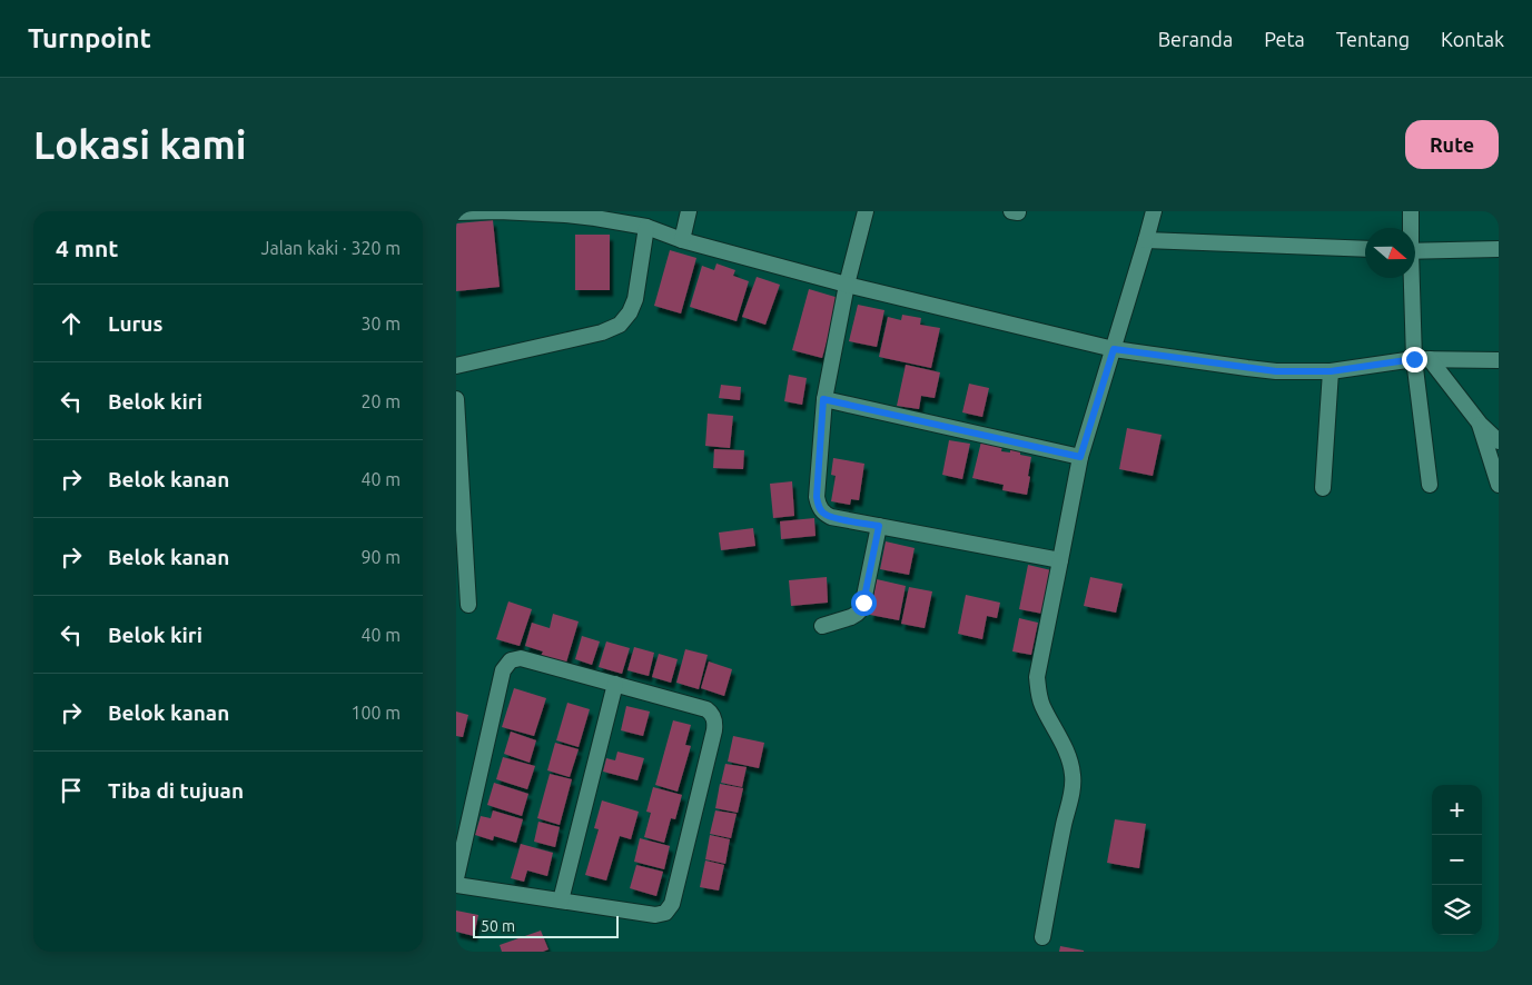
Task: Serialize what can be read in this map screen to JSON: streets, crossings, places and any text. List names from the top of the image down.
{
  "scale_bar": "50 m",
  "north": "right",
  "page": {
    "header": "Turnpoint",
    "nav": [
      "Beranda",
      "Peta",
      "Tentang",
      "Kontak"
    ],
    "buttons": "Rute",
    "title": "Lokasi kami",
    "heading": ["4 mnt", "Jalan kaki · 320 m"],
    "list": [
      ["Lurus", "30 m"],
      ["Belok kiri", "20 m"],
      ["Belok kanan", "40 m"],
      ["Belok kanan", "90 m"],
      ["Belok kiri", "40 m"],
      ["Belok kanan", "100 m"],
      "Tiba di tujuan"
    ],
    "map_buttons": ["+", "−"],
    "scale": "50 m"
  }
}
